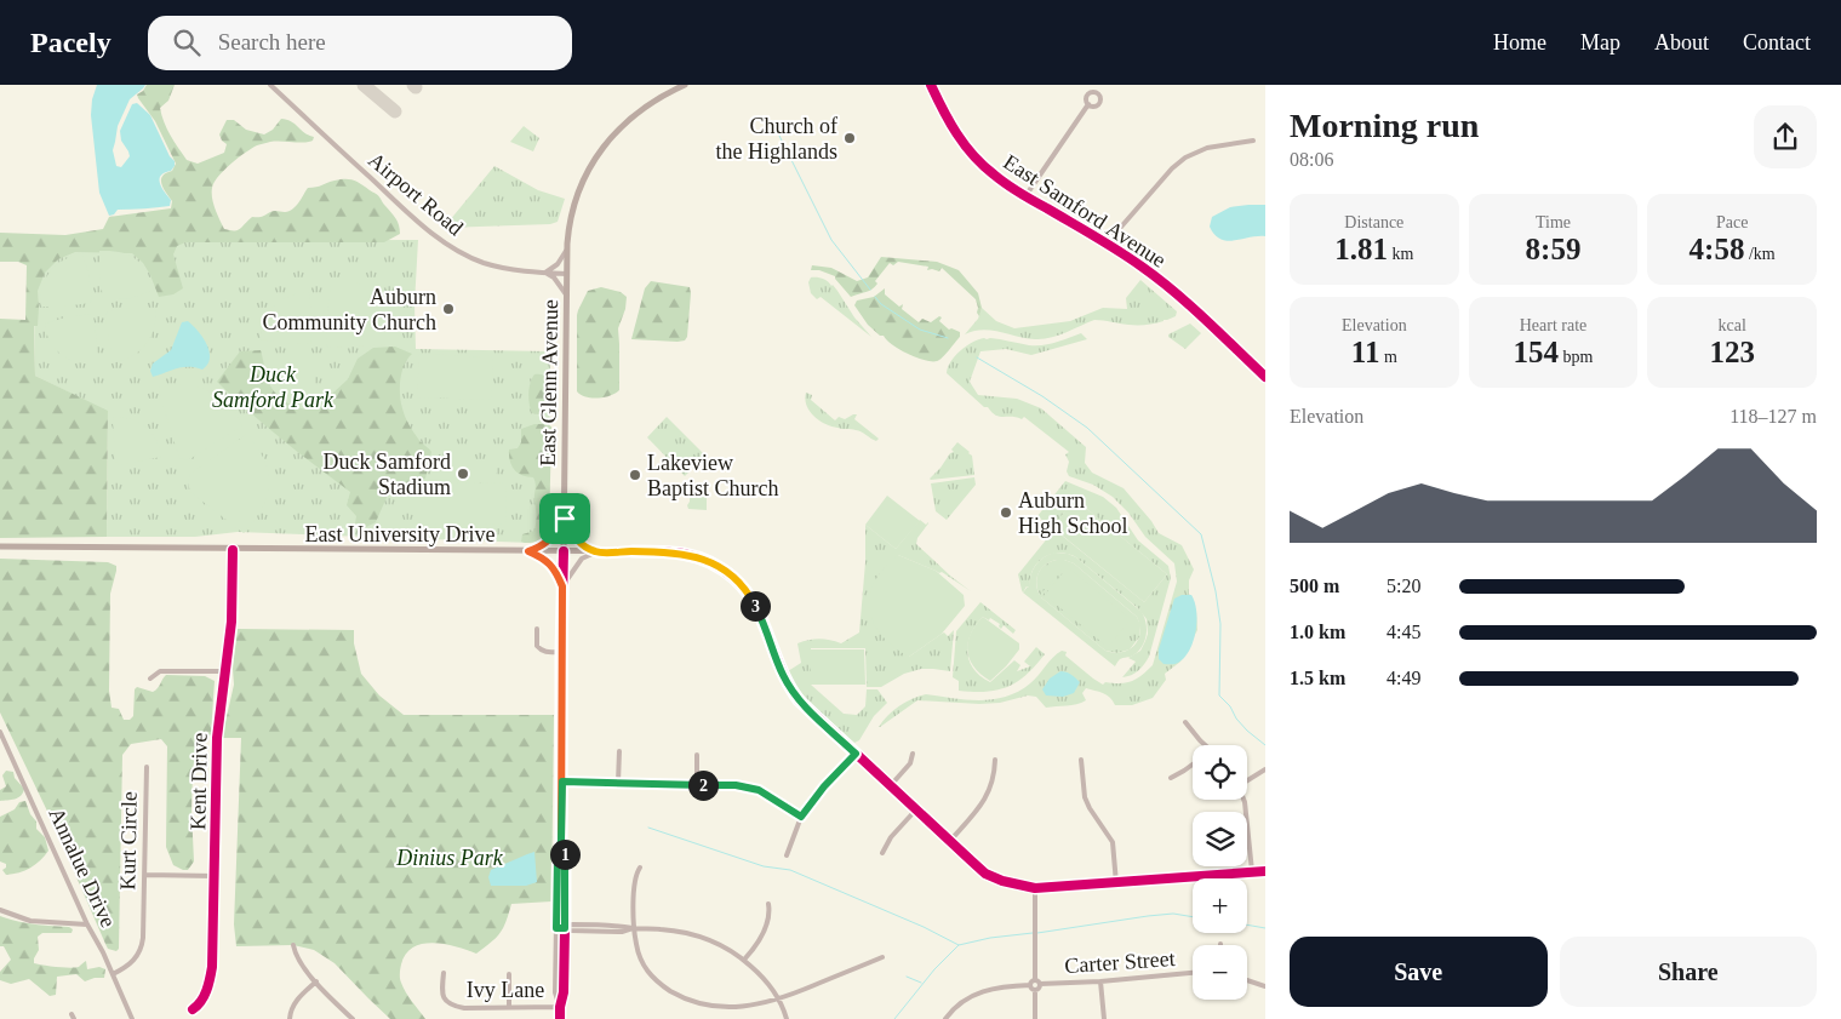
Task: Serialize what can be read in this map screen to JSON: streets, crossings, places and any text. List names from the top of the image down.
{
  "streets": {
    "main road": ["East Glenn Avenue", "East University Drive"],
    "street": [
      "Airport Road",
      "East Samford Avenue",
      "Kent Drive",
      "Kurt Circle",
      "Annalue Drive",
      "Carter Street",
      "Ivy Lane"
    ]
  },
  "crossings": [
    ["Airport Road", "East Glenn Avenue"],
    ["East Glenn Avenue", "East University Drive"],
    ["East Glenn Avenue", "Ivy Lane"],
    ["East University Drive", "Kent Drive"],
    ["Kurt Circle", "Annalue Drive"]
  ],
  "parks": ["Duck Samford Park", "Dinius Park"],
  "places": [
    "Church of the Highlands",
    "Auburn Community Church",
    "Duck Samford Stadium",
    "Lakeview Baptist Church",
    "Auburn High School"
  ],
  "page": {
    "header": "Pacely",
    "search": "Search here",
    "nav": [
      "Home",
      "Map",
      "About",
      "Contact"
    ],
    "heading": ["Morning run", "08:06"],
    "stats": [
      ["Distance", "1.81 km"],
      ["Time", "8:59"],
      ["Pace", "4:58 /km"],
      ["Elevation", "11 m"],
      ["Heart rate", "154 bpm"],
      ["kcal", "123"]
    ],
    "chart": ["Elevation", "118–127 m"],
    "list": [
      {
        "name": "500 m",
        "note": "5:20"
      },
      {
        "name": "1.0 km",
        "note": "4:45"
      },
      {
        "name": "1.5 km",
        "note": "4:49"
      }
    ],
    "pins": ["3", "2", "1"],
    "map_buttons": ["+", "−"],
    "buttons": ["Save", "Share"]
  }
}
